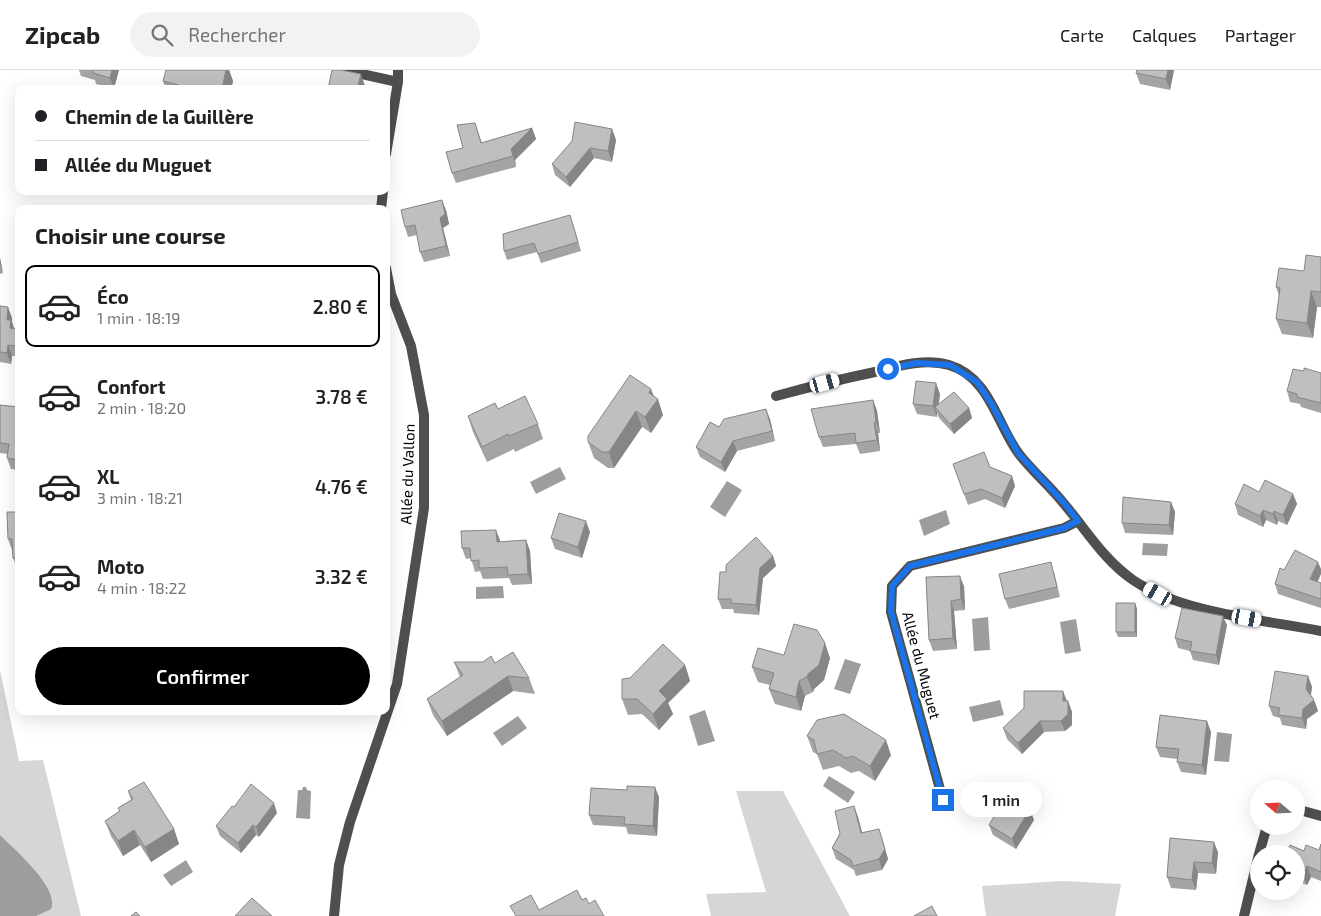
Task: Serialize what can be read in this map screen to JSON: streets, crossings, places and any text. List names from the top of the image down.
{
  "streets": {
    "street": ["Allée du Vallon", "Allée du Muguet"]
  },
  "north": "left",
  "page": {
    "header": "Zipcab",
    "search": "Rechercher",
    "nav": ["Carte", "Calques", "Partager"],
    "banner": ["Chemin de la Guillère", "Allée du Muguet"],
    "heading": "Choisir une course",
    "list": [
      {
        "name": "Éco",
        "note": "1 min · 18:19",
        "value": "2.80 €"
      },
      {
        "name": "Confort",
        "note": "2 min · 18:20",
        "value": "3.78 €"
      },
      {
        "name": "XL",
        "note": "3 min · 18:21",
        "value": "4.76 €"
      },
      {
        "name": "Moto",
        "note": "4 min · 18:22",
        "value": "3.32 €"
      }
    ],
    "buttons": "Confirmer",
    "bubble": "1 min"
  }
}
